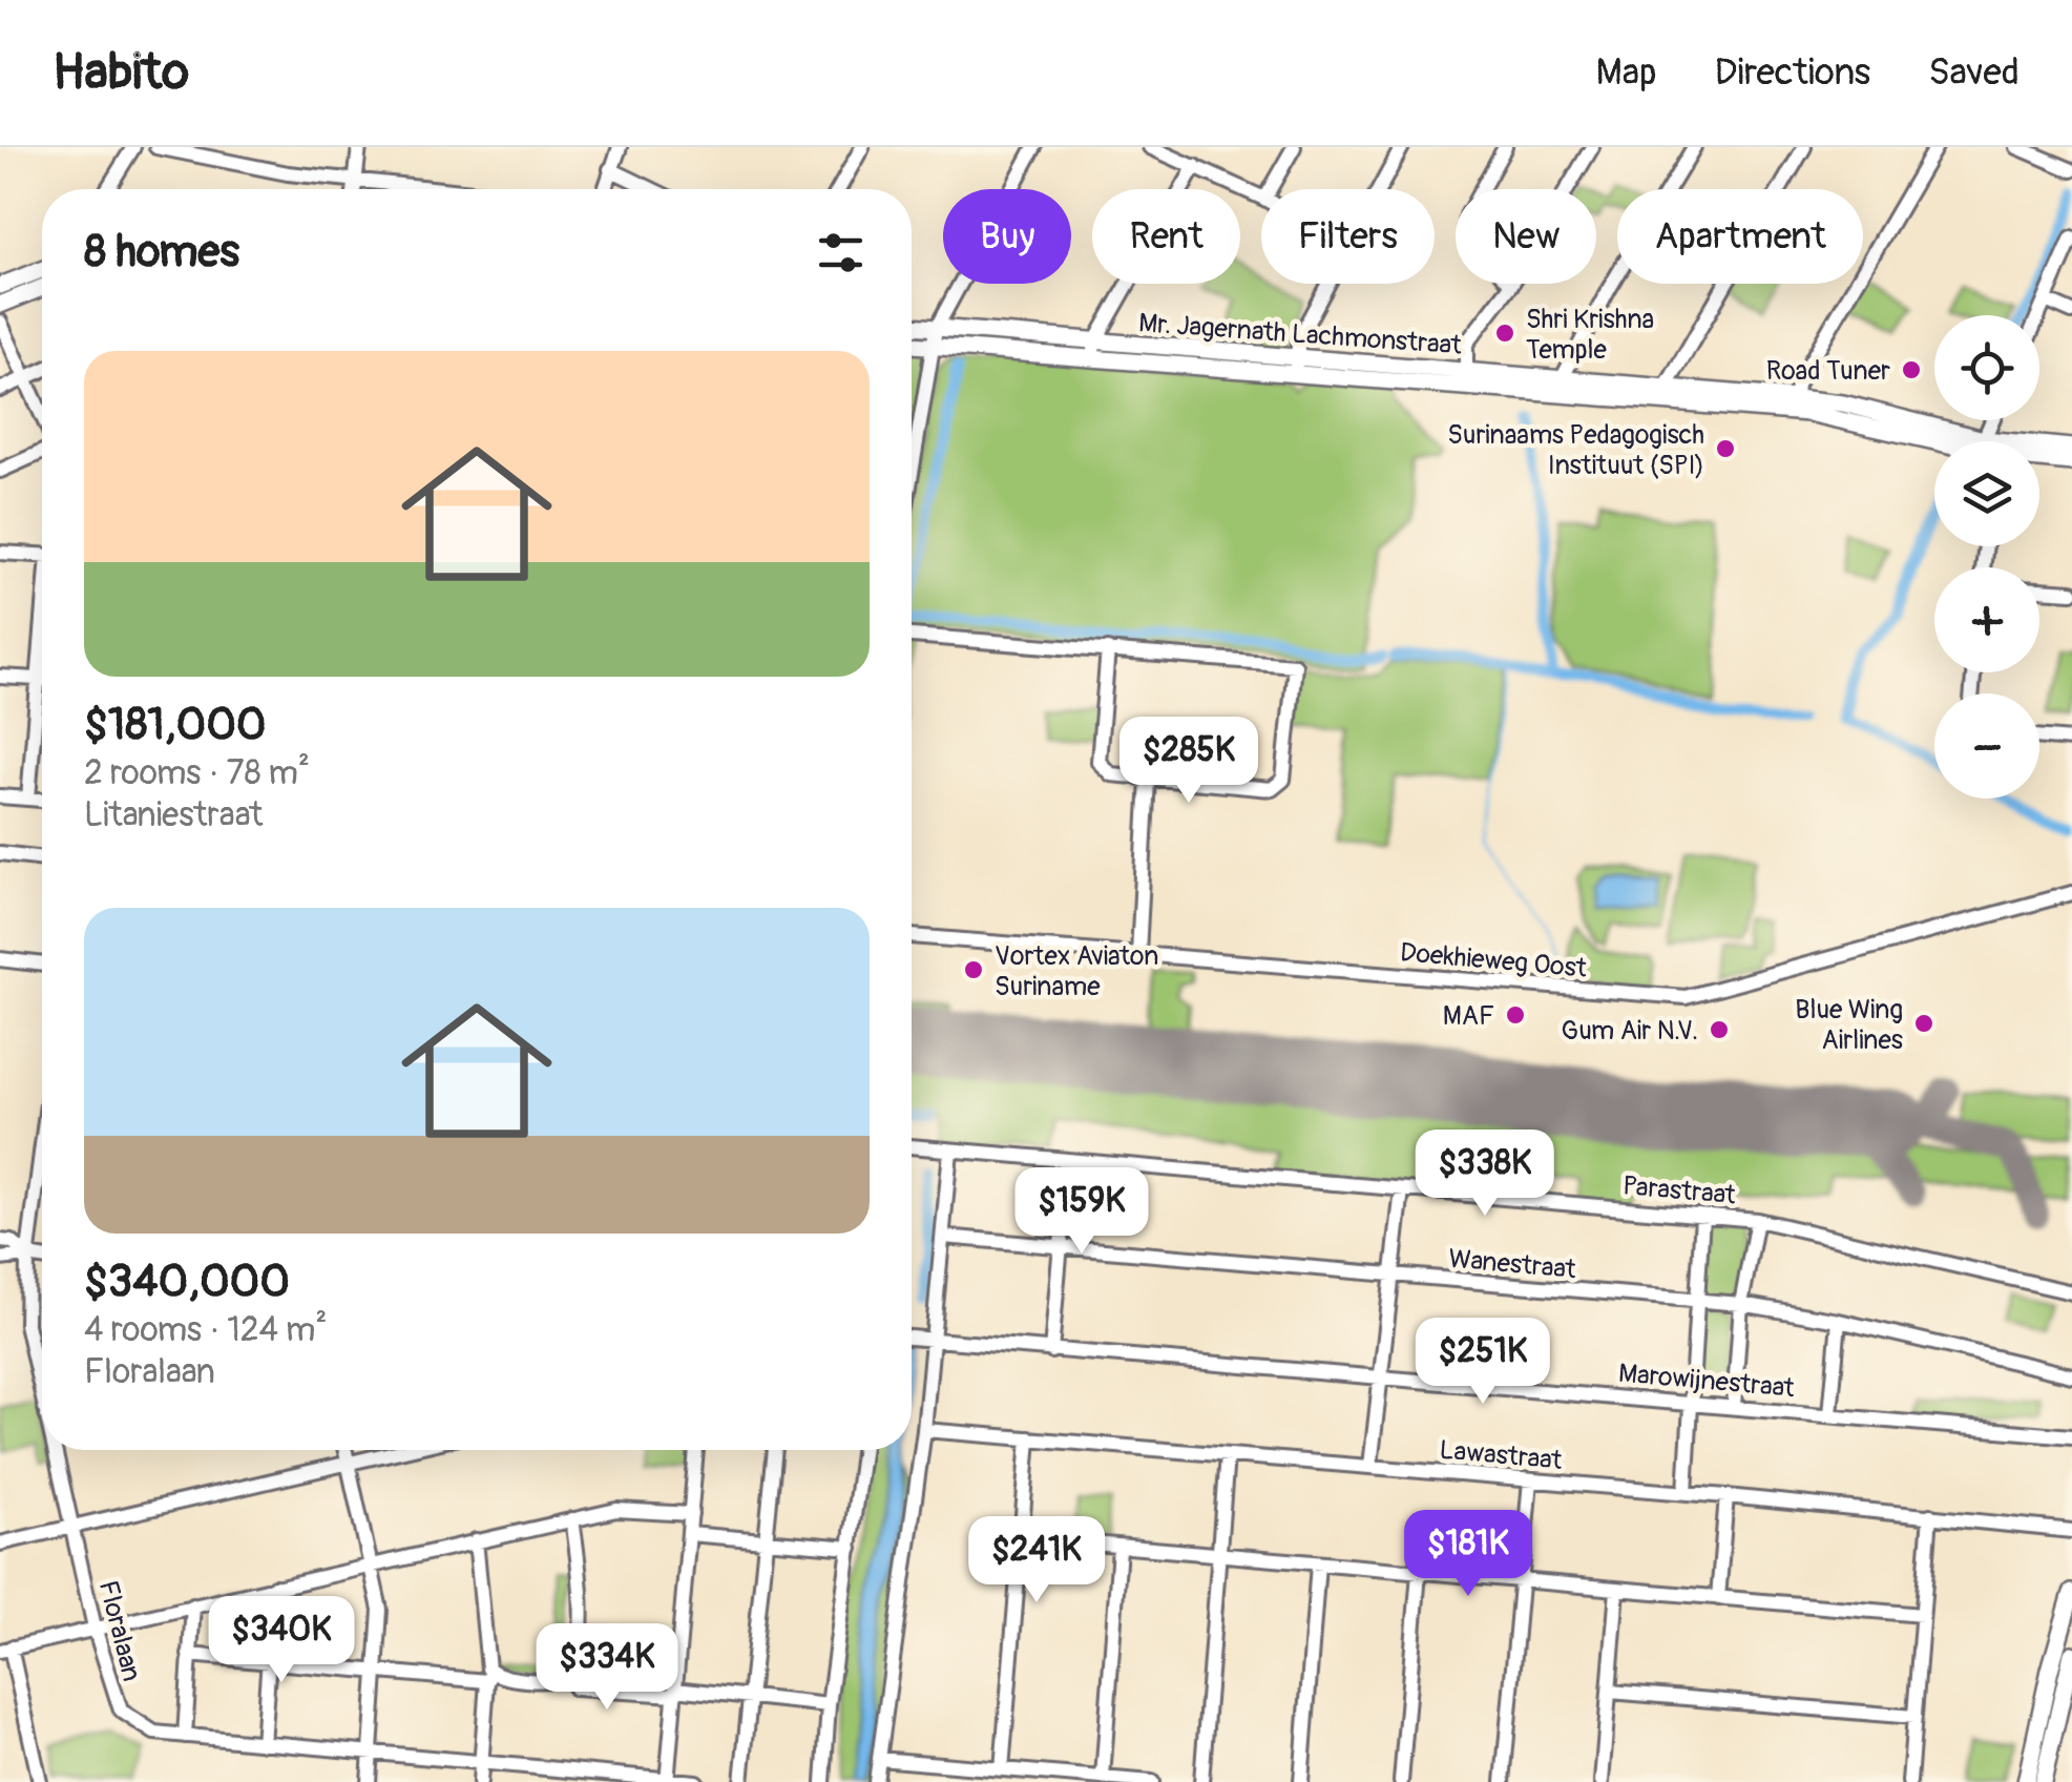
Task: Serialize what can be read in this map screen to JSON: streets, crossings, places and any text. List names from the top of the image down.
{
  "streets": {
    "main road": ["Mr. Jagernath Lachmonstraat"],
    "street": [
      "Doekhieweg Oost",
      "Parastraat",
      "Wanestraat",
      "Marowijnestraat",
      "Lawastraat",
      "Floralaan"
    ]
  },
  "places": [
    "Shri Krishna Temple",
    "Road Tuner",
    "Surinaams Pedagogisch Instituut (SPI)",
    "Vortex Aviaton Suriname",
    "MAF",
    "Blue Wing Airlines",
    "Gum Air N.V."
  ],
  "page": {
    "header": "Habito",
    "nav": ["Map", "Directions", "Saved"],
    "chip": [
      "Buy",
      "Rent",
      "Filters",
      "New",
      "Apartment"
    ],
    "heading": "8 homes",
    "map_buttons": ["+", "−"],
    "list": [
      {
        "name": "$181,000",
        "note": "2 rooms · 78 m² · Litaniestraat"
      },
      {
        "name": "$340,000",
        "note": "4 rooms · 124 m² · Floralaan"
      }
    ],
    "price": [
      "$285K",
      "$338K",
      "$159K",
      "$251K",
      "$181K",
      "$241K",
      "$340K",
      "$334K"
    ]
  }
}
